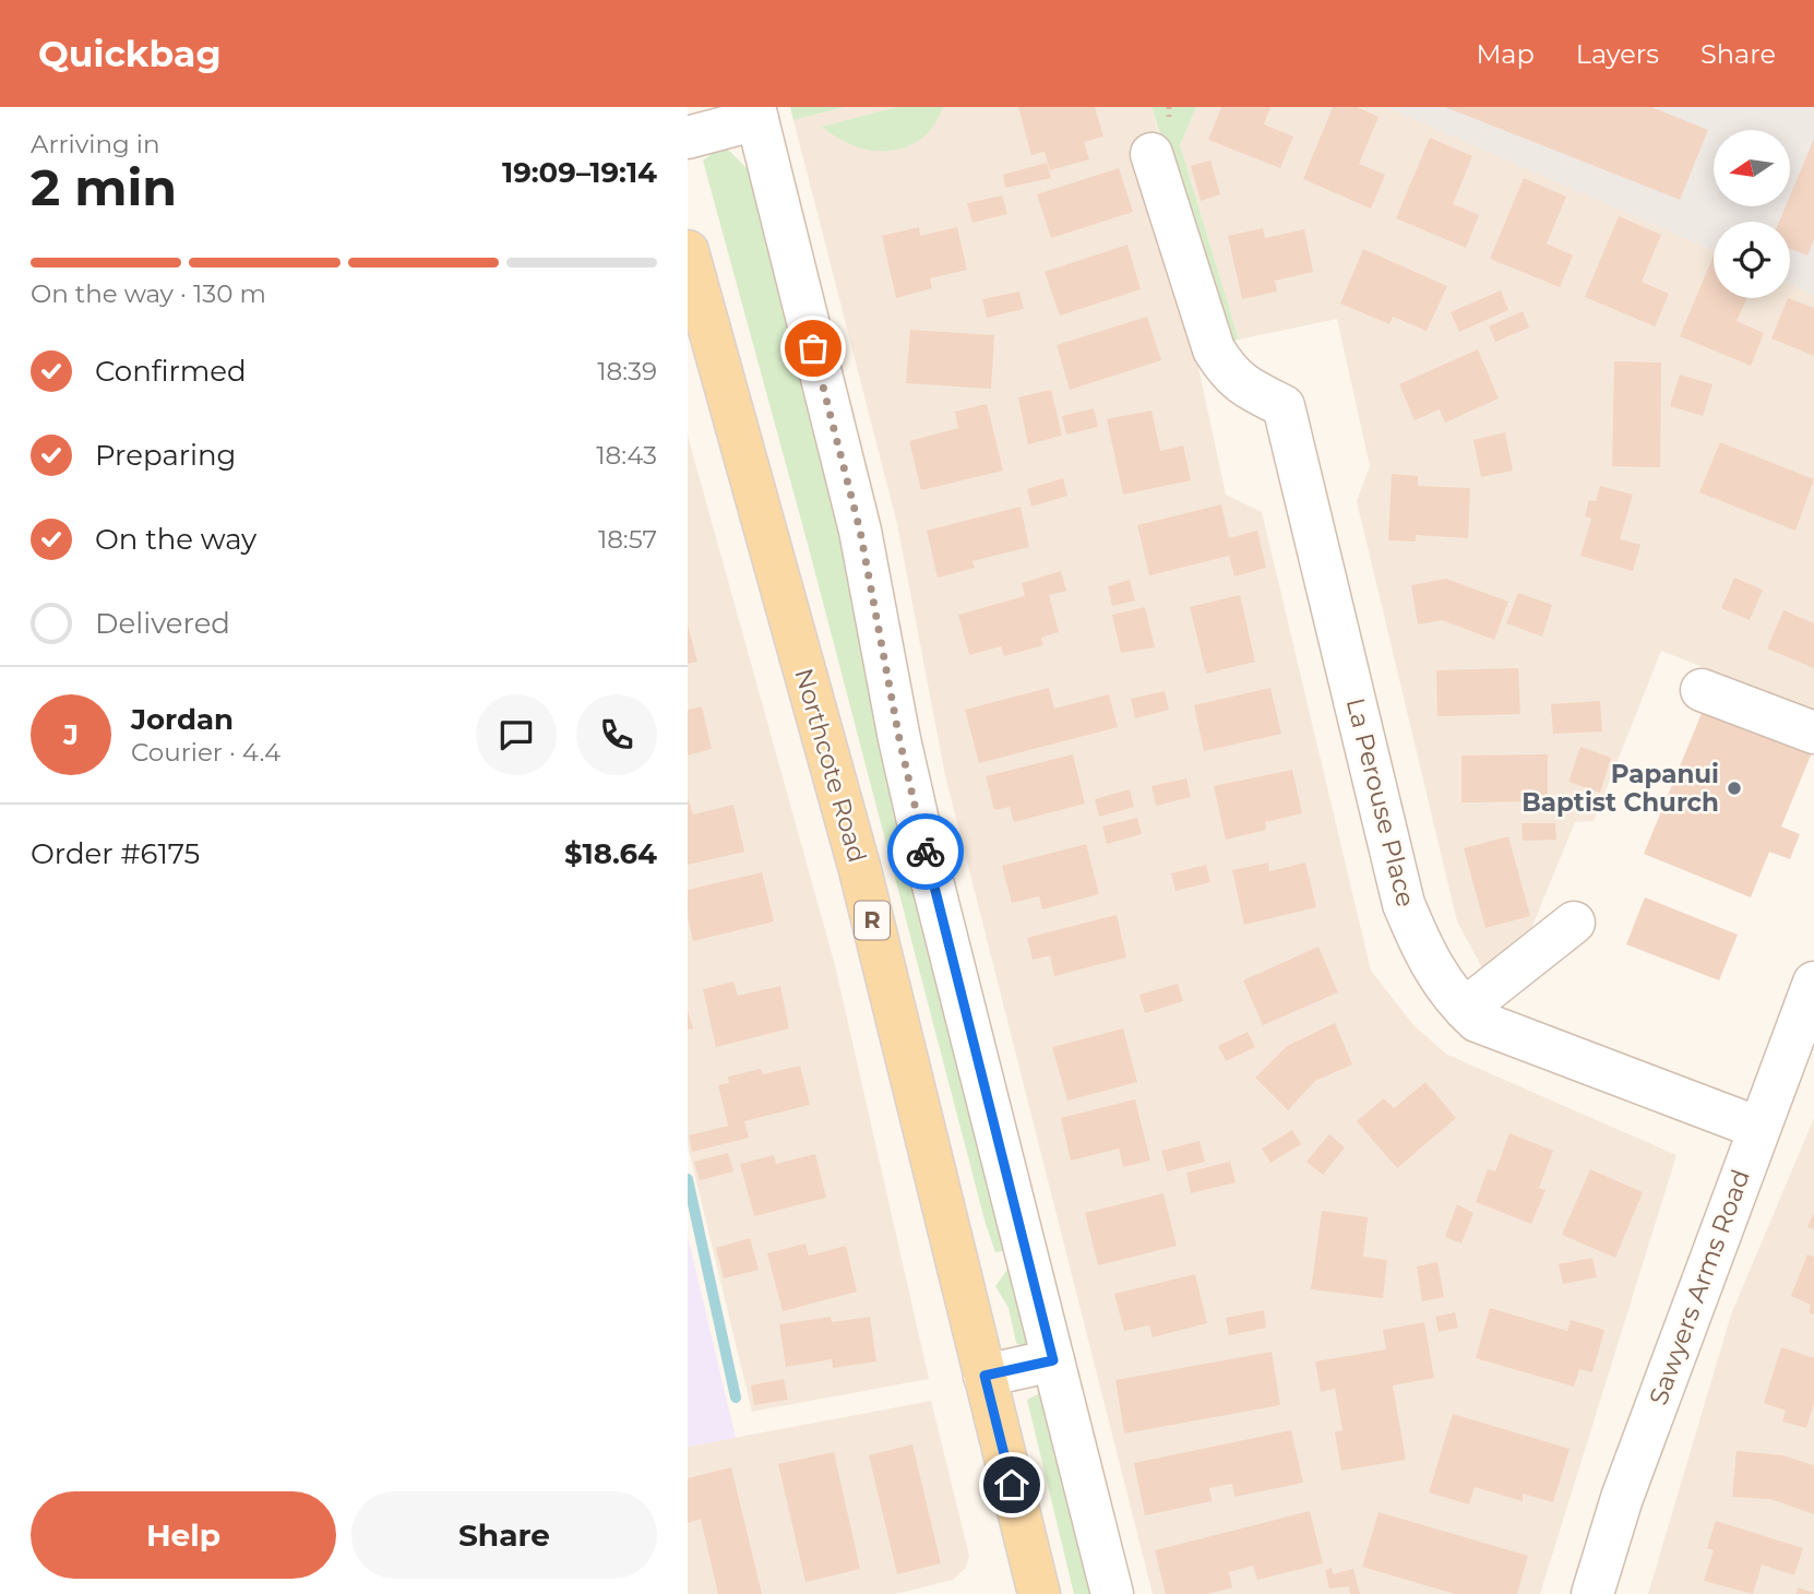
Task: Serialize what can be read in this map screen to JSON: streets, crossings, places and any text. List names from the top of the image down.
{
  "streets": {
    "main road": ["Northcote Road", "R"],
    "street": ["La Perouse Place", "Sawyers Arms Road"]
  },
  "crossings": [
    ["La Perouse Place", "Sawyers Arms Road"]
  ],
  "places": ["Papanui Baptist Church"],
  "north": "left",
  "page": {
    "header": "Quickbag",
    "nav": ["Map", "Layers", "Share"],
    "heading": ["2 min", "Arriving in", "19:09–19:14"],
    "panel": [
      "Jordan",
      "Courier · 4.4",
      "Order #6175",
      "$18.64"
    ],
    "bar": "On the way · 130 m",
    "list": [
      ["Confirmed", "18:39"],
      ["Preparing", "18:43"],
      ["On the way", "18:57"],
      "Delivered"
    ],
    "round": "J",
    "buttons": ["Help", "Share"]
  }
}
